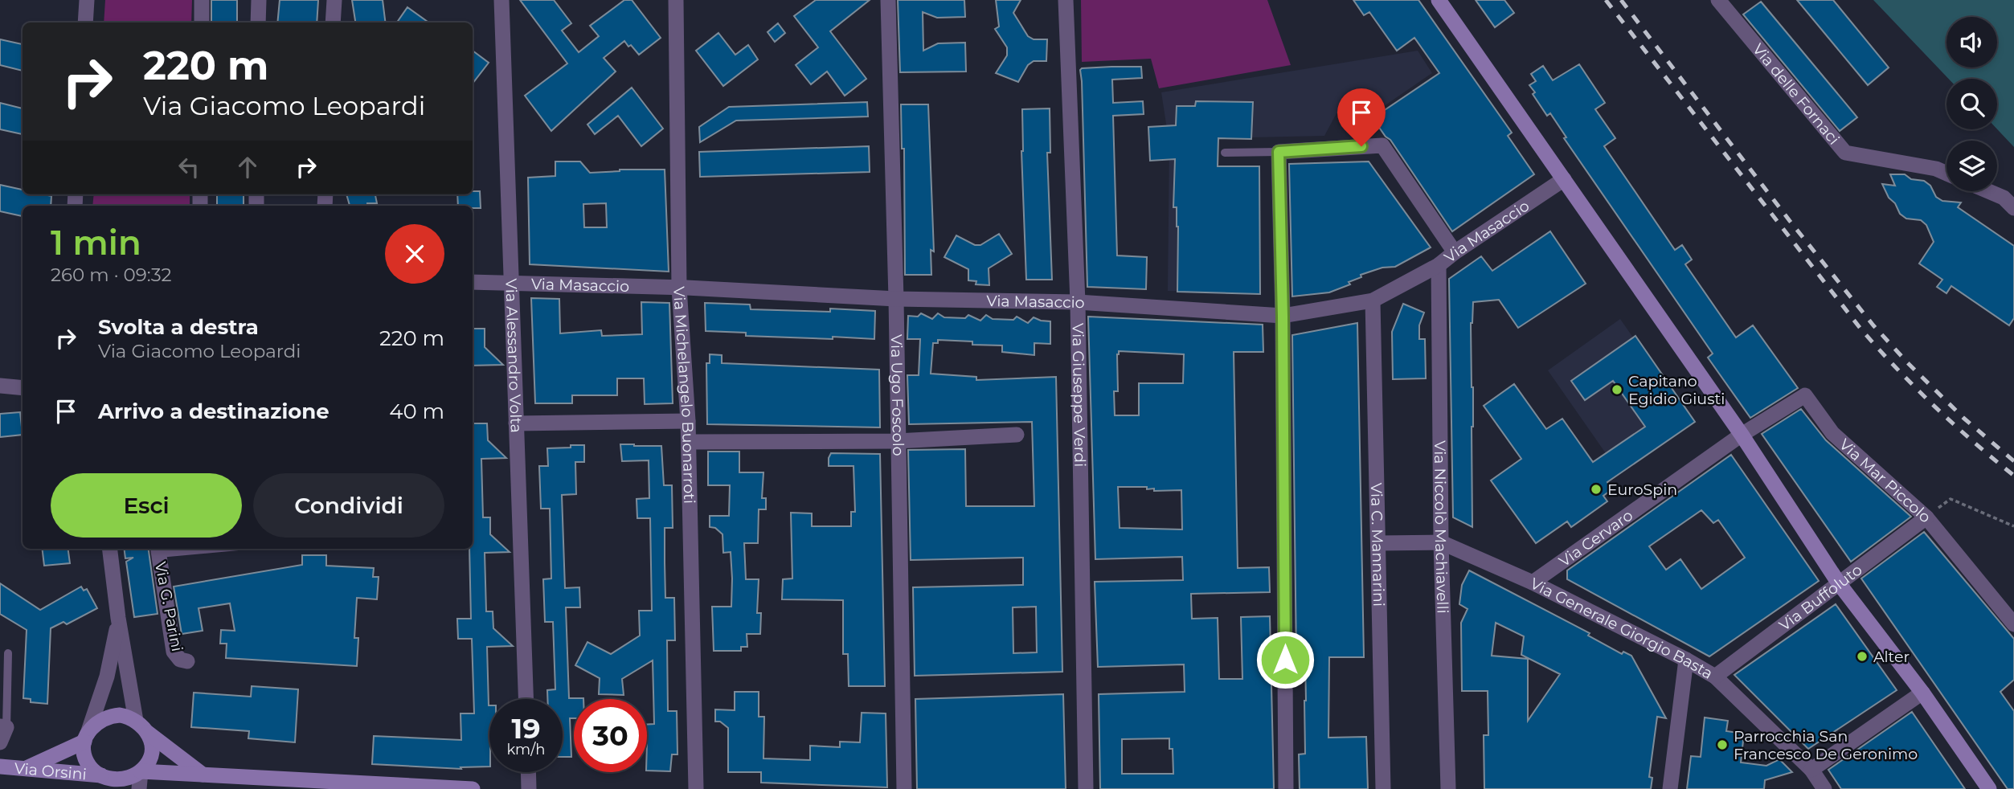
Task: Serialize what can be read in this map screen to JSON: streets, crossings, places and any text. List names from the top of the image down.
{
  "streets": {
    "main road": ["Via Orsini"],
    "street": [
      "Via delle Fornaci",
      "Via Masaccio",
      "Via Alessandro Volta",
      "Via Michelangelo Buonarroti",
      "Via Ugo Foscolo",
      "Via Giuseppe Verdi",
      "Via Mar Piccolo",
      "Via Niccolò Machiavelli",
      "Via Cervaro",
      "Via C. Mannarini",
      "Via Buffoluto",
      "Via G. Parini",
      "Via Generale Giorgio Basta"
    ]
  },
  "crossings": [
    ["Via Masaccio", "Via Alessandro Volta"],
    ["Via Masaccio", "Via Michelangelo Buonarroti"],
    ["Via Masaccio", "Via Ugo Foscolo"],
    ["Via Masaccio", "Via Giuseppe Verdi"],
    ["Via Masaccio", "Via Niccolò Machiavelli"],
    ["Via Masaccio", "Via C. Mannarini"],
    ["Via Mar Piccolo", "Via Cervaro"],
    ["Via Mar Piccolo", "Via Buffoluto"],
    ["Via Niccolò Machiavelli", "Via Generale Giorgio Basta"],
    ["Via Cervaro", "Via Generale Giorgio Basta"],
    ["Via C. Mannarini", "Via Generale Giorgio Basta"],
    ["Via Buffoluto", "Via Generale Giorgio Basta"]
  ],
  "places": [
    "Capitano Egidio Giusti",
    "EuroSpin",
    "Alter",
    "Parrocchia San Francesco De Geronimo"
  ],
  "page": {
    "turn": ["220 m", "Via Giacomo Leopardi"],
    "heading": ["1 min", "260 m · 09:32"],
    "list": [
      {
        "name": "Svolta a destra",
        "note": "Via Giacomo Leopardi",
        "value": "220 m"
      },
      {
        "name": "Arrivo a destinazione",
        "value": "40 m"
      }
    ],
    "buttons": ["Esci", "Condividi"],
    "speed": "19 km/h",
    "limit": "30"
  }
}
